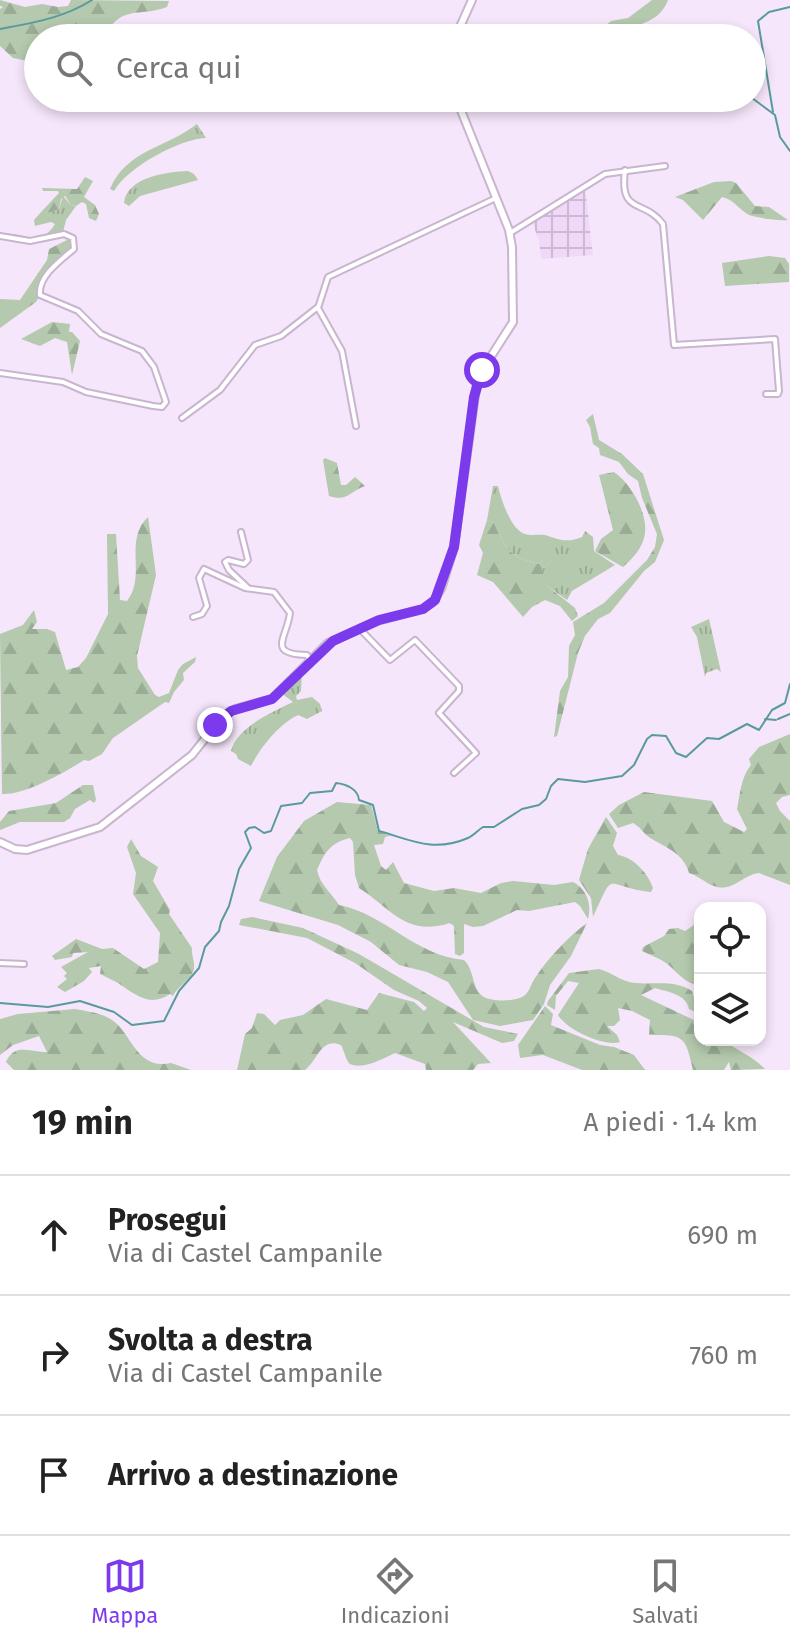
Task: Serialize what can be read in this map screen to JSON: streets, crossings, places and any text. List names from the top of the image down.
{
  "page": {
    "search": "Cerca qui",
    "heading": ["19 min", "A piedi · 1.4 km"],
    "list": [
      ["Prosegui", "Via di Castel Campanile", "690 m"],
      ["Svolta a destra", "Via di Castel Campanile", "760 m"],
      "Arrivo a destinazione"
    ],
    "nav": ["Mappa", "Indicazioni", "Salvati"]
  }
}
